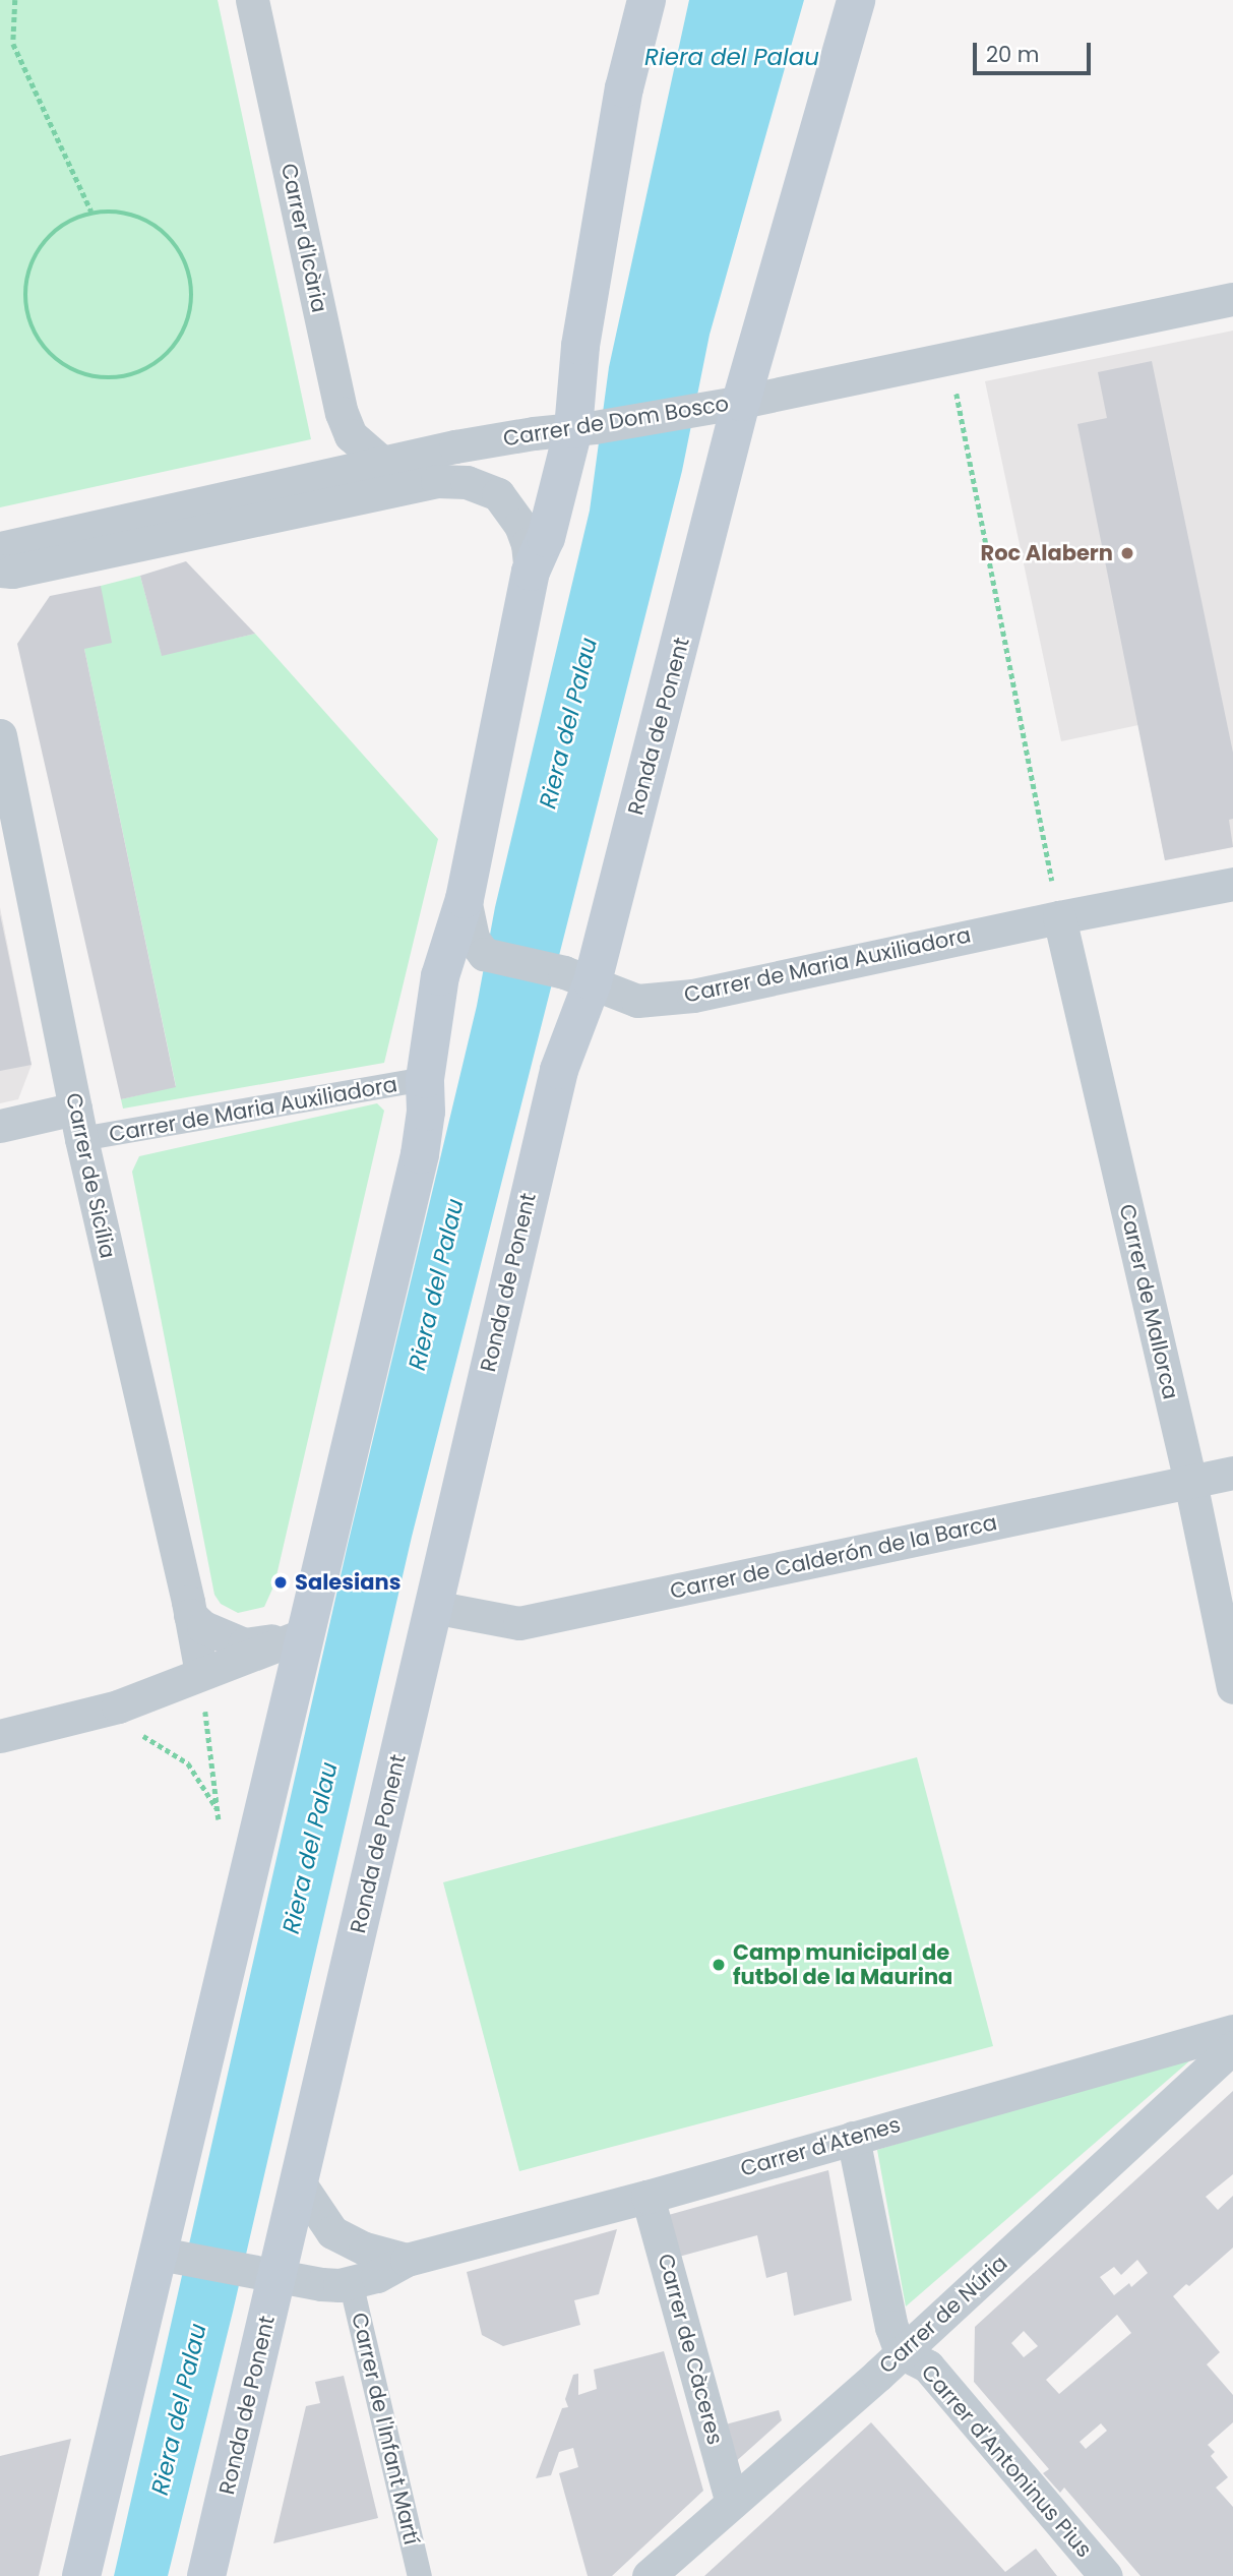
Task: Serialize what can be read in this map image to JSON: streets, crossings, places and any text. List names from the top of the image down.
{
  "streets": {
    "main road": ["Ronda de Ponent"],
    "street": [
      "Carrer d'Icària",
      "Carrer de Dom Bosco",
      "Carrer de Maria Auxiliadora",
      "Carrer de Sicília",
      "Carrer de Mallorca",
      "Carrer de Calderón de la Barca",
      "Carrer d'Atenes",
      "Carrer de Núria",
      "Carrer de Càceres",
      "Carrer de l'Infant Martí",
      "Carrer d'Antoninus Pius"
    ]
  },
  "crossings": [
    ["Carrer d'Icària", "Carrer de Dom Bosco"],
    ["Carrer de Dom Bosco", "Ronda de Ponent"],
    ["Ronda de Ponent", "Carrer de Maria Auxiliadora"],
    ["Ronda de Ponent", "Carrer de Calderón de la Barca"],
    ["Ronda de Ponent", "Carrer d'Atenes"],
    ["Carrer de Maria Auxiliadora", "Carrer de Sicília"],
    ["Carrer de Maria Auxiliadora", "Carrer de Mallorca"],
    ["Carrer de Mallorca", "Carrer de Calderón de la Barca"],
    ["Carrer d'Atenes", "Carrer de Càceres"],
    ["Carrer d'Atenes", "Carrer de l'Infant Martí"],
    ["Carrer de Núria", "Carrer de Càceres"],
    ["Carrer de Núria", "Carrer d'Antoninus Pius"]
  ],
  "water": ["Riera del Palau"],
  "places": ["Roc Alabern", "Salesians", "Camp municipal de futbol de la Maurina"],
  "scale_bar": "20 m"
}
